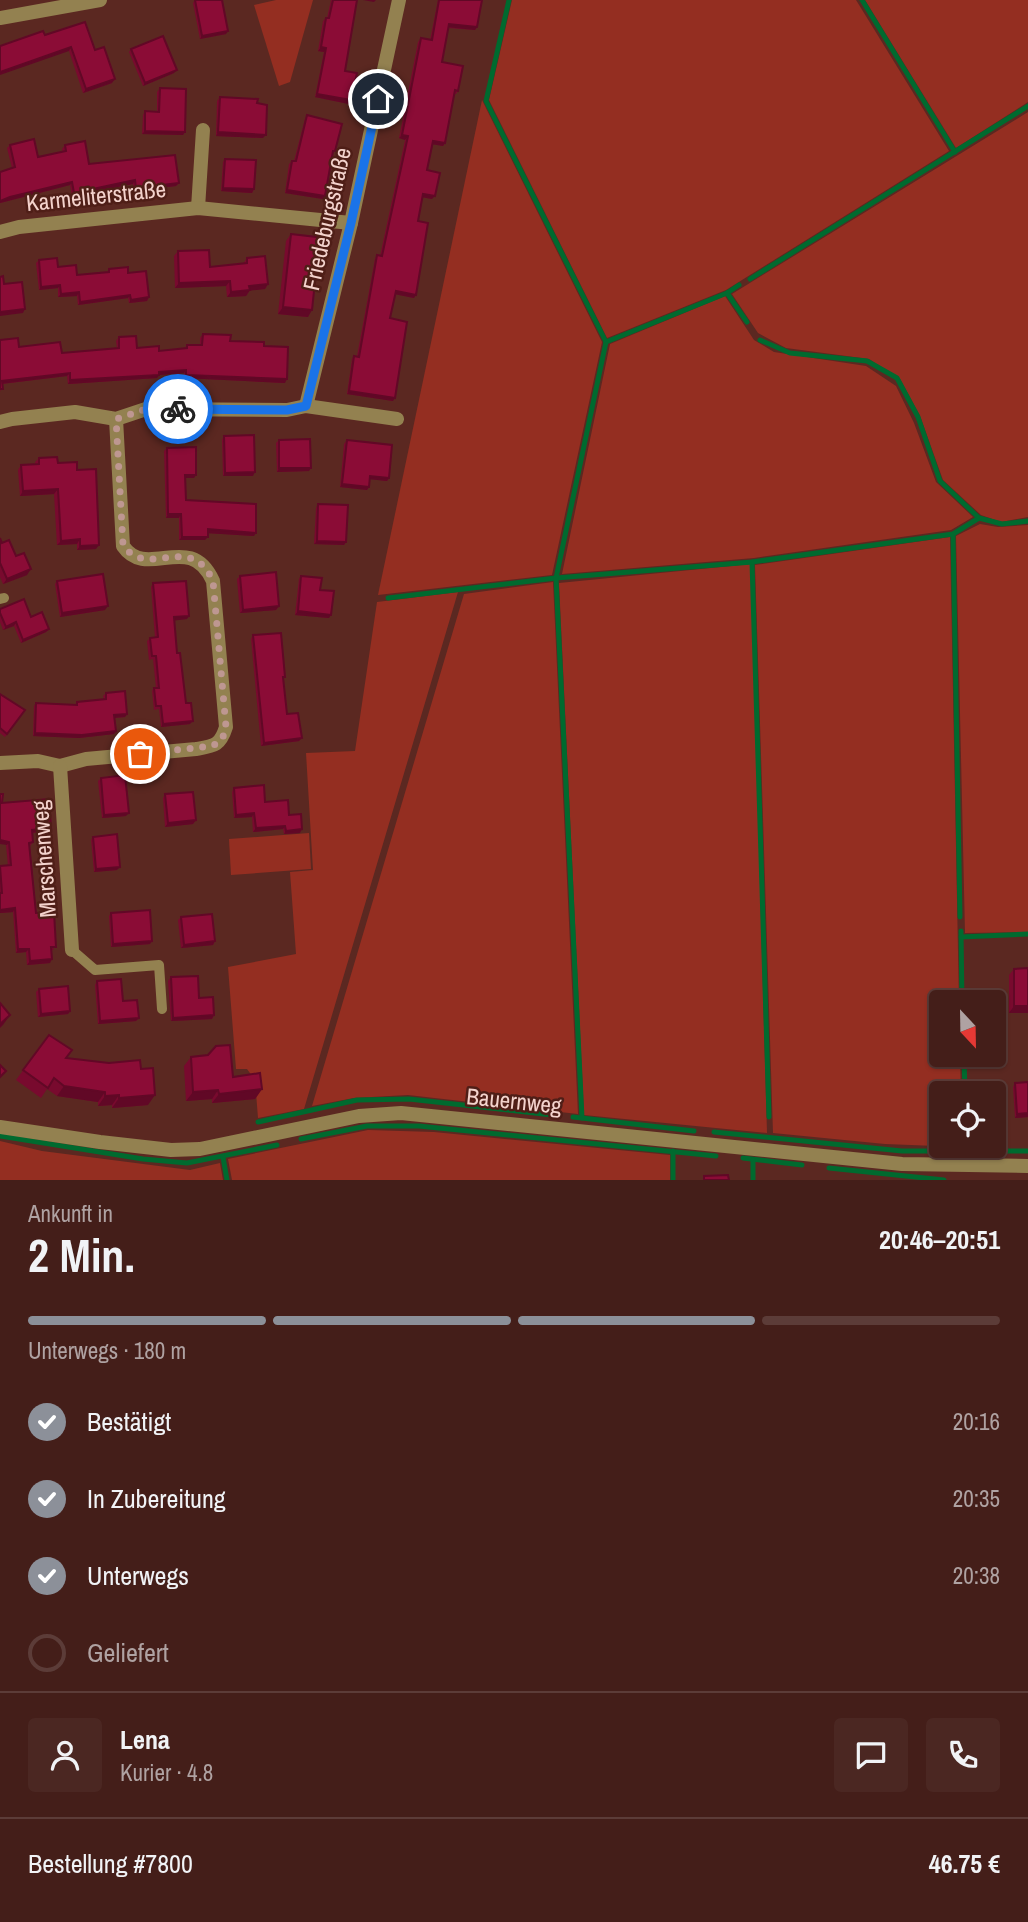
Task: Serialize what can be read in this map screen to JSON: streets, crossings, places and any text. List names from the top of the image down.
{
  "streets": {
    "street": [
      "Karmeliterstraße",
      "Friedeburgstraße",
      "Marschenweg",
      "Bauernweg"
    ]
  },
  "crossings": [
    ["Karmeliterstraße", "Friedeburgstraße"]
  ],
  "north": "bottom",
  "page": {
    "heading": ["2 Min.", "Ankunft in", "20:46–20:51"],
    "panel": [
      "Lena",
      "Kurier · 4.8",
      "Bestellung #7800",
      "46.75 €"
    ],
    "bar": "Unterwegs · 180 m",
    "list": [
      ["Bestätigt", "20:16"],
      ["In Zubereitung", "20:35"],
      ["Unterwegs", "20:38"],
      "Geliefert"
    ]
  }
}
